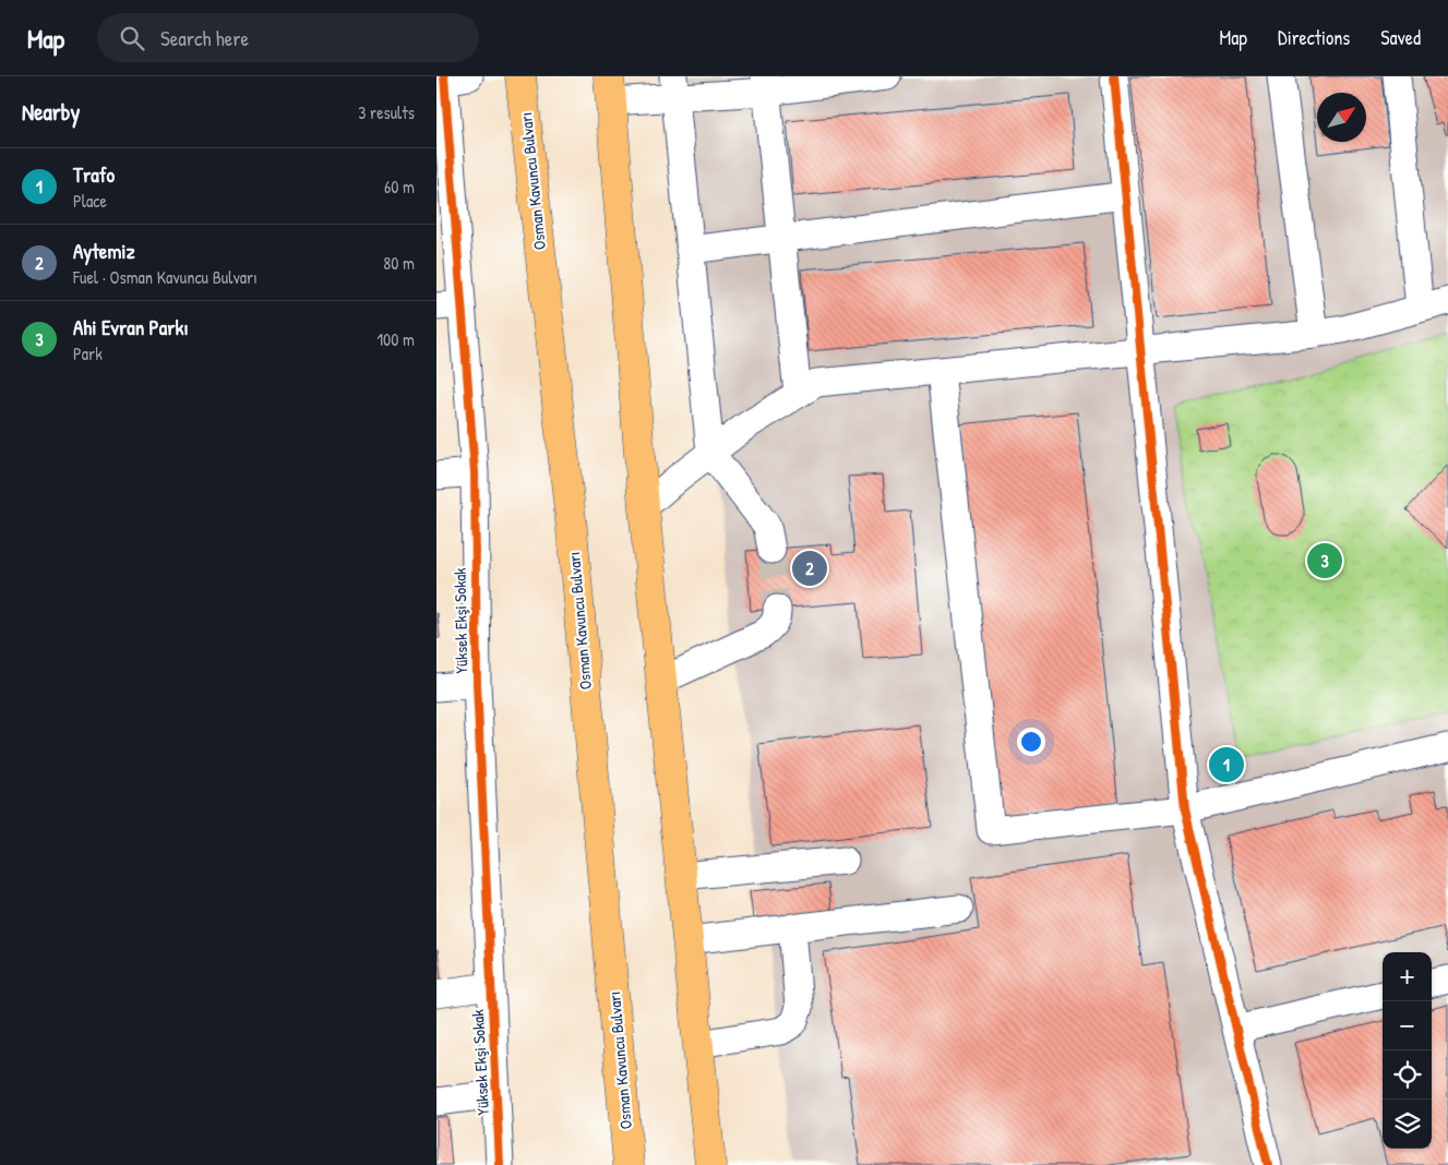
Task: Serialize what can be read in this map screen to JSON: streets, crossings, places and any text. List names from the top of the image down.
{
  "streets": {
    "highway": ["Osman Kavuncu Bulvarı"],
    "street": ["Yüksek Ekşi Sokak"]
  },
  "north": "top right",
  "page": {
    "header": "Map",
    "search": "Search here",
    "nav": ["Map", "Directions", "Saved"],
    "heading": ["Nearby", "3 results"],
    "list": [
      {
        "mark": "1",
        "name": "Trafo",
        "note": "Place",
        "value": "60 m"
      },
      {
        "mark": "2",
        "name": "Aytemiz",
        "note": "Fuel · Osman Kavuncu Bulvarı",
        "value": "80 m"
      },
      {
        "mark": "3",
        "name": "Ahi Evran Parkı",
        "note": "Park",
        "value": "100 m"
      }
    ],
    "pins": ["3", "2", "1"],
    "map_buttons": ["+", "−"]
  }
}
